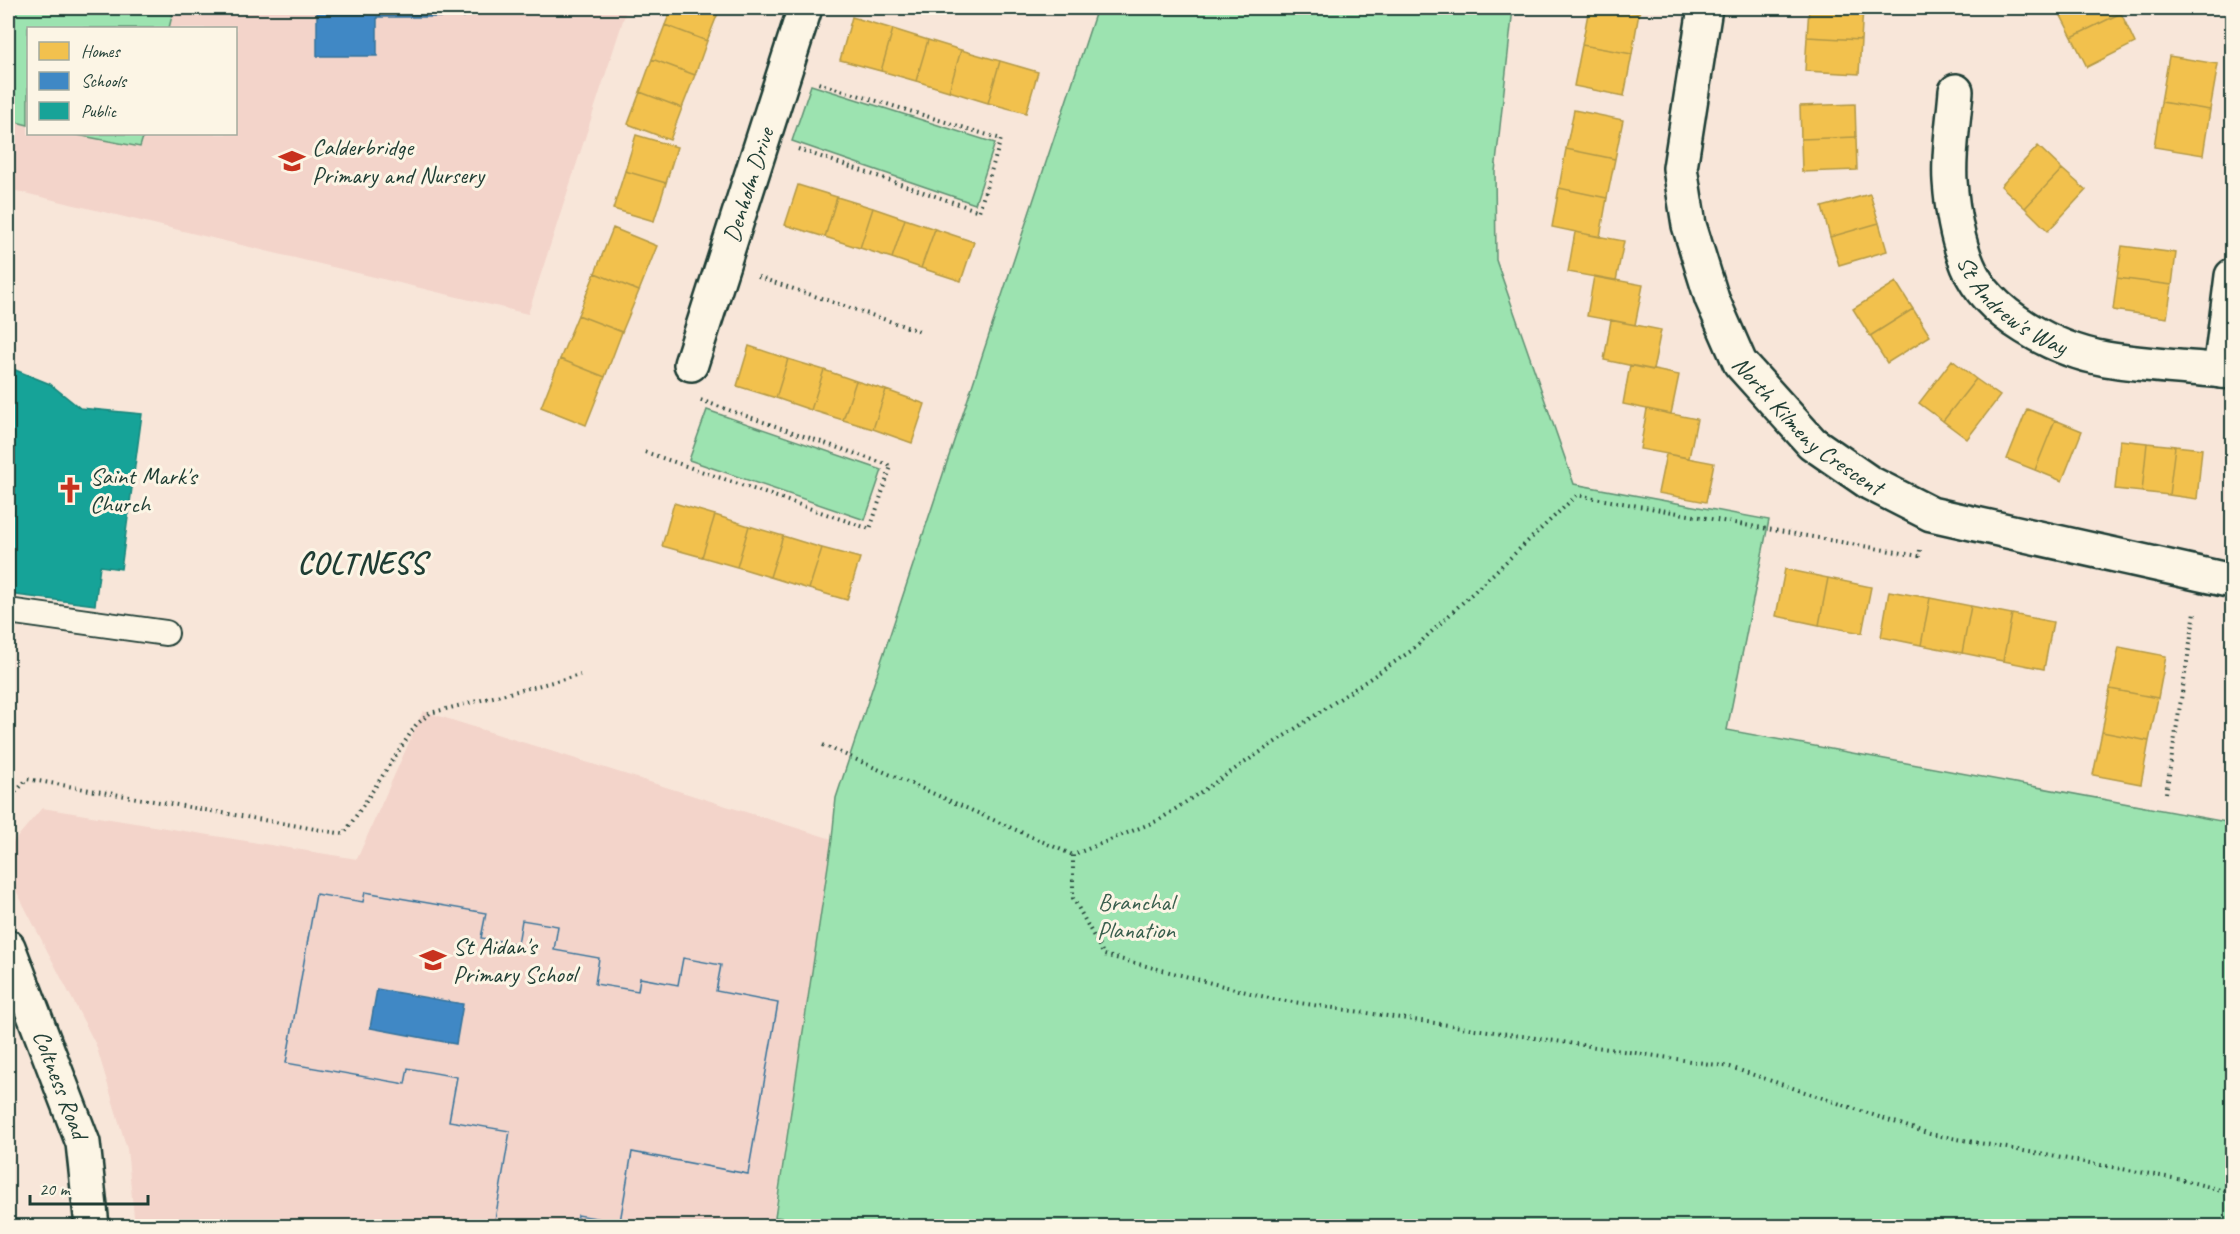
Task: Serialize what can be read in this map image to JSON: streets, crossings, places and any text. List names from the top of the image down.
{
  "streets": {
    "street": [
      "Denholm Drive",
      "St Andrew's Way",
      "North Kilmeny Crescent",
      "Coltness Road"
    ]
  },
  "districts": ["COLTNESS"],
  "parks": ["Branchal Planation"],
  "places": {
    "school or university": ["Calderbridge Primary and Nursery", "St Aidan's Primary School"],
    "church": ["Saint Mark's Church"]
  },
  "legend": ["Homes", "Schools", "Public"],
  "scale_bar": "20 m"
}
